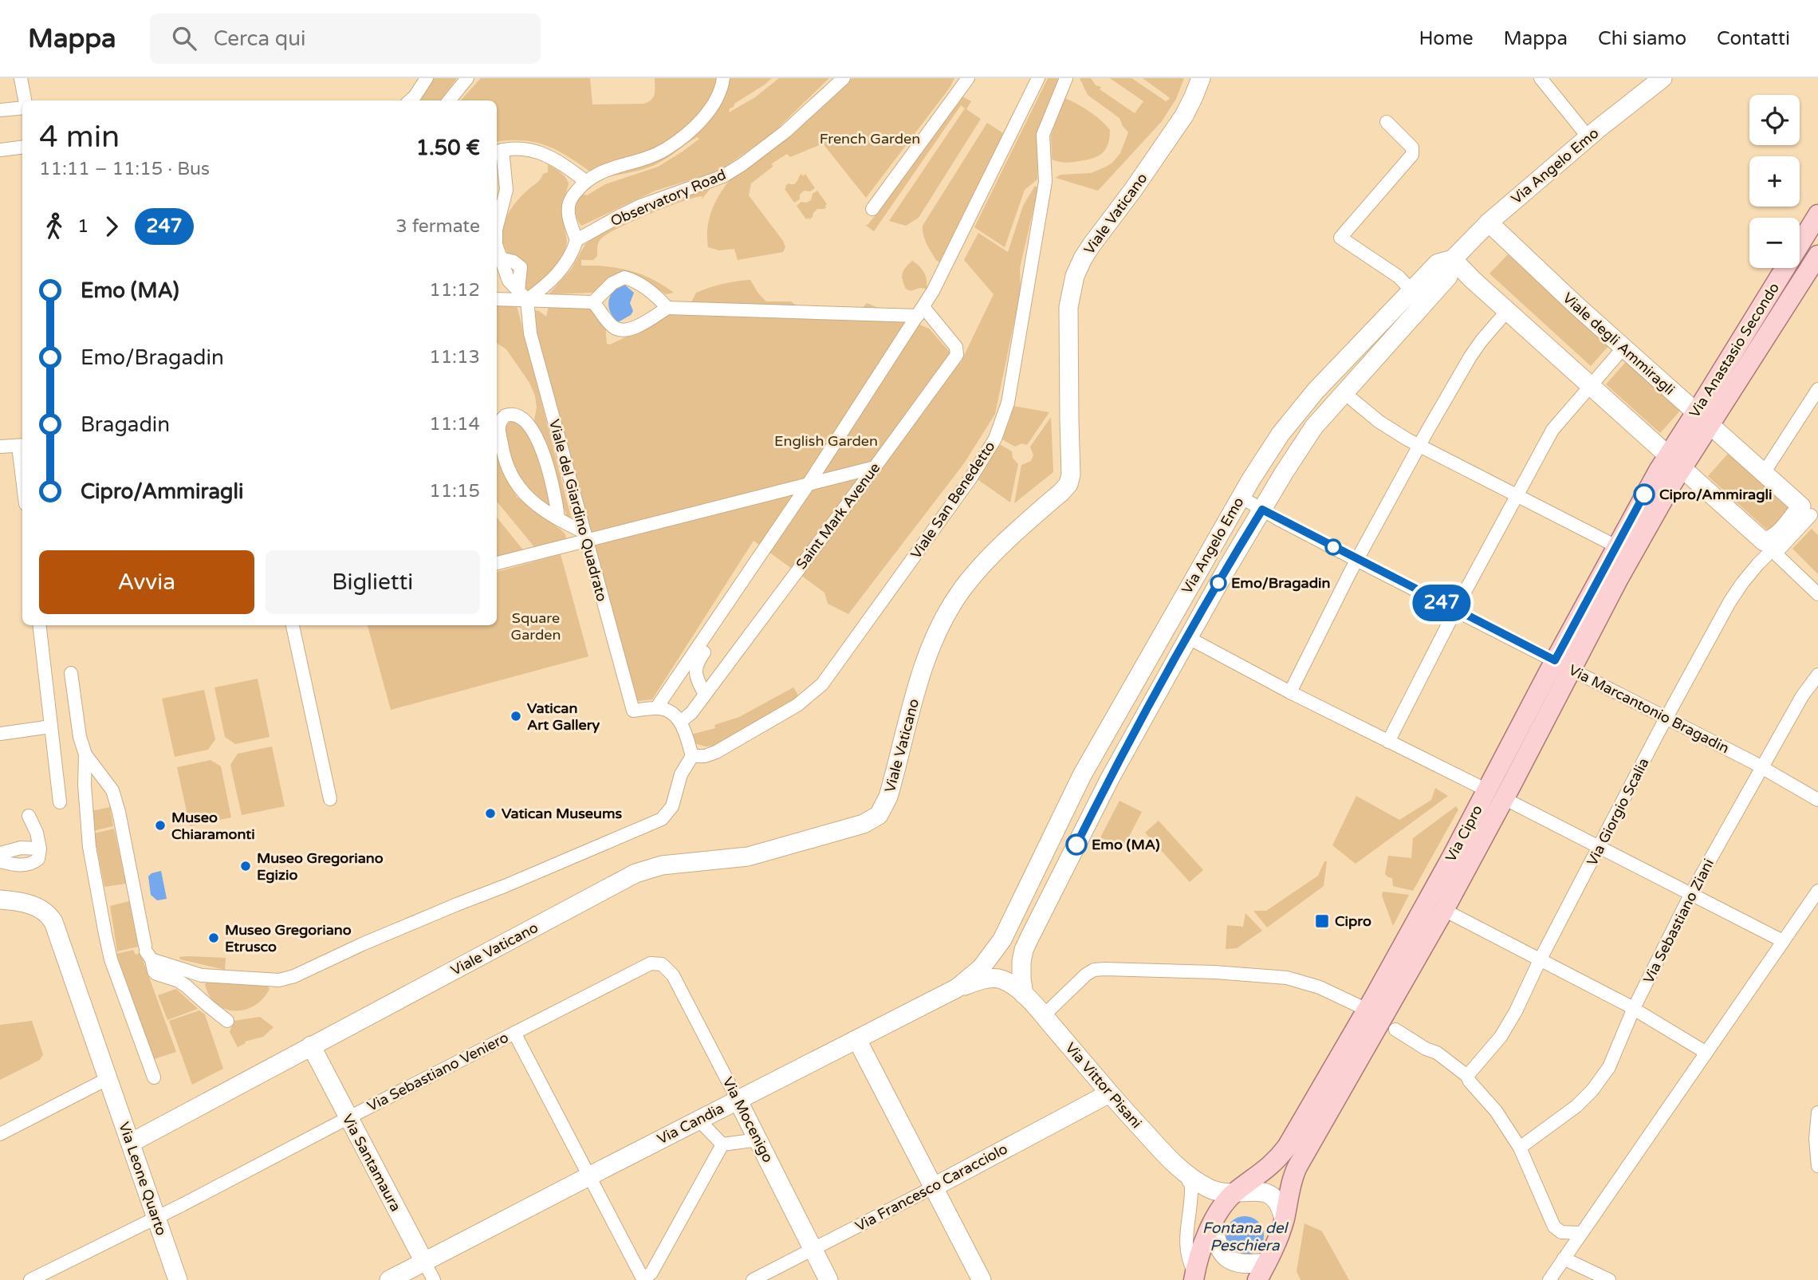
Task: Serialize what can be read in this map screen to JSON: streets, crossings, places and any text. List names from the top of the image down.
{
  "streets": {
    "main road": [
      "Via Angelo Emo",
      "Viale Vaticano",
      "Viale degli Ammiragli",
      "Via Anastasio Secondo",
      "Via Cipro",
      "Via Vittor Pisani",
      "Via Mocenigo",
      "Via Candia",
      "Via Santamaura",
      "Via Leone Quarto",
      "Via Francesco Caracciolo"
    ],
    "street": [
      "Observatory Road",
      "Viale San Benedetto",
      "Viale del Giardino Quadrato",
      "Saint Mark Avenue",
      "Via Marcantonio Bragadin",
      "Via Giorgio Scalia",
      "Via Sebastiano Ziani",
      "Via Sebastiano Veniero"
    ]
  },
  "crossings": [
    ["Via Angelo Emo", "Viale degli Ammiragli"],
    ["Via Angelo Emo", "Via Marcantonio Bragadin"],
    ["Via Angelo Emo", "Via Vittor Pisani"],
    ["Via Angelo Emo", "Via Candia"],
    ["Viale Vaticano", "Via Santamaura"],
    ["Viale Vaticano", "Via Leone Quarto"],
    ["Viale degli Ammiragli", "Via Anastasio Secondo"],
    ["Viale degli Ammiragli", "Via Giorgio Scalia"],
    ["Via Anastasio Secondo", "Via Cipro"],
    ["Viale del Giardino Quadrato", "Saint Mark Avenue"],
    ["Via Marcantonio Bragadin", "Via Giorgio Scalia"],
    ["Via Marcantonio Bragadin", "Via Cipro"],
    ["Via Marcantonio Bragadin", "Via Sebastiano Ziani"],
    ["Via Cipro", "Via Vittor Pisani"],
    ["Via Sebastiano Veniero", "Via Mocenigo"],
    ["Via Sebastiano Veniero", "Via Santamaura"],
    ["Via Sebastiano Veniero", "Via Leone Quarto"],
    ["Via Vittor Pisani", "Via Candia"],
    ["Via Vittor Pisani", "Via Francesco Caracciolo"],
    ["Via Mocenigo", "Via Candia"],
    ["Via Mocenigo", "Via Francesco Caracciolo"],
    ["Via Candia", "Via Santamaura"]
  ],
  "water": ["Fontana del Peschiera"],
  "parks": ["French Garden", "English Garden", "Square Garden"],
  "places": {
    "other": [
      "Cipro/Ammiragli",
      "Emo/Bragadin",
      "Vatican Art Gallery",
      "Vatican Museums",
      "Museo Chiaramonti",
      "Emo (MA)",
      "Museo Gregoriano Egizio",
      "Museo Gregoriano Etrusco"
    ],
    "transit": ["Cipro"]
  },
  "lines": ["bus line 247"],
  "page": {
    "header": "Mappa",
    "search": "Cerca qui",
    "nav": [
      "Home",
      "Mappa",
      "Chi siamo",
      "Contatti"
    ],
    "on_map": "247",
    "map_buttons": ["+", "−"],
    "heading": ["4 min", "11:11 – 11:15 · Bus", "1.50 €"],
    "legs": ["1", "247", "3 fermate"],
    "list": [
      {
        "name": "Emo (MA)",
        "value": "11:12"
      },
      {
        "name": "Emo/Bragadin",
        "value": "11:13"
      },
      {
        "name": "Bragadin",
        "value": "11:14"
      },
      {
        "name": "Cipro/Ammiragli",
        "value": "11:15"
      }
    ],
    "buttons": ["Avvia", "Biglietti"]
  }
}
